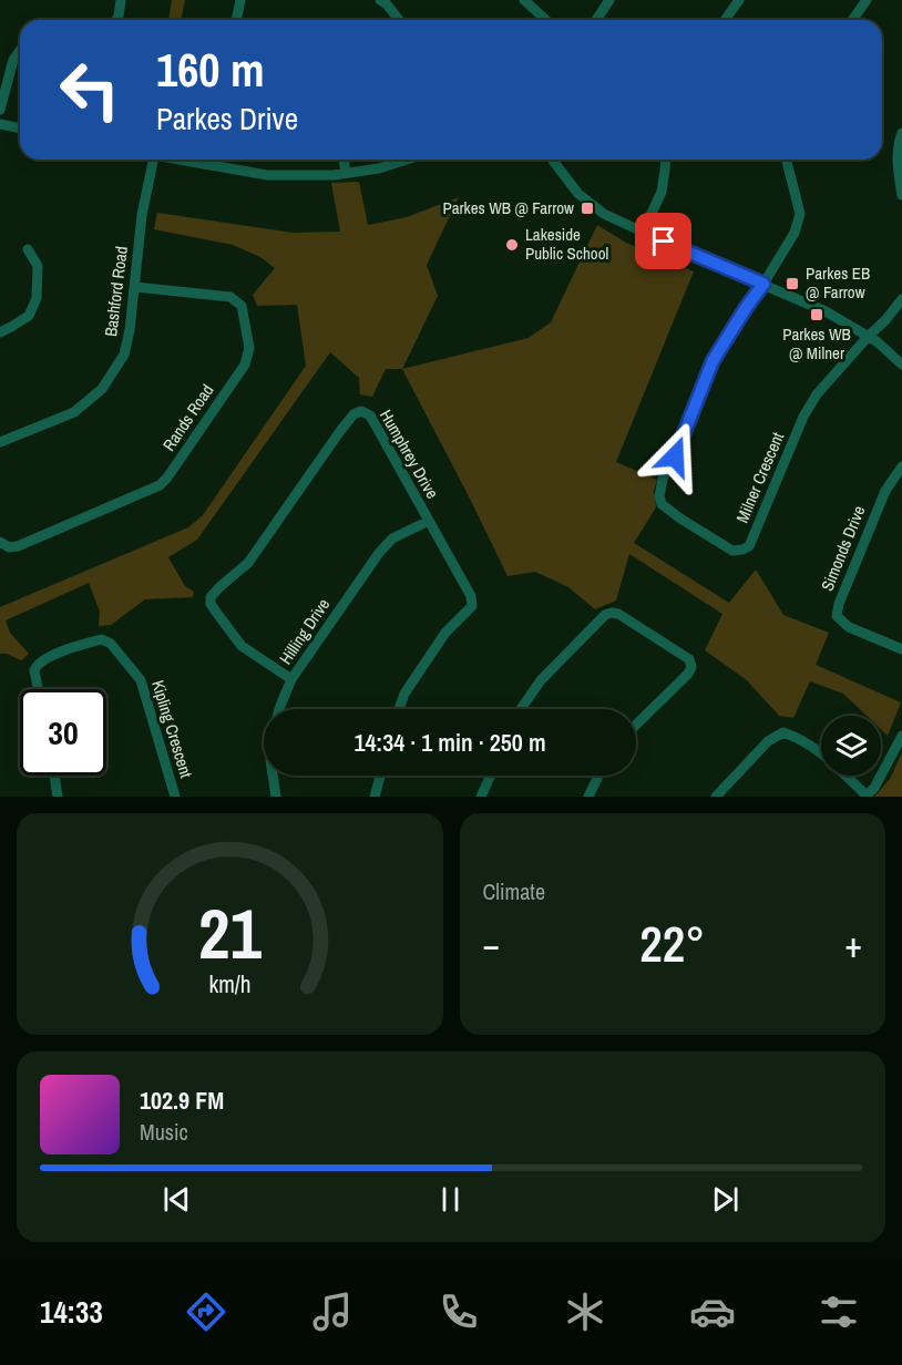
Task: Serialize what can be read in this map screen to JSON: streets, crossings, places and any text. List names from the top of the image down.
{
  "streets": {
    "street": [
      "Bashford Road",
      "Rands Road",
      "Humphrey Drive",
      "Milner Crescent",
      "Simonds Drive",
      "Hilling Drive",
      "Kipling Crescent"
    ]
  },
  "crossings": [
    ["Bashford Road", "Rands Road"],
    ["Humphrey Drive", "Hilling Drive"]
  ],
  "places": {
    "transit": ["Parkes WB @ Farrow", "Parkes EB @ Farrow", "Parkes WB @ Milner"],
    "other": ["Lakeside Public School"]
  },
  "page": {
    "turn": ["160 m", "Parkes Drive"],
    "limit": "30",
    "trip": "14:34 · 1 min · 250 m",
    "tile": "Climate",
    "heat": ["−", "22°", "+"],
    "song": ["102.9 FM", "Music"],
    "tabs": "14:33",
    "gauge": ["21", "km/h"]
  }
}
